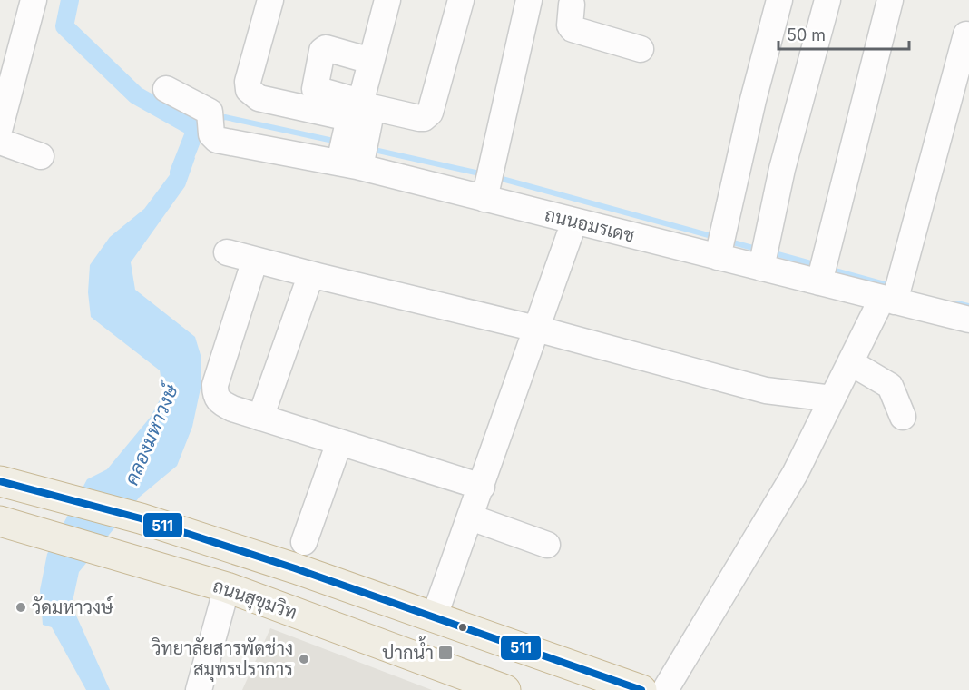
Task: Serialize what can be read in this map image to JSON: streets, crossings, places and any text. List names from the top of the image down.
{
  "streets": {
    "highway": ["ถนนสุขุมวิท"],
    "street": ["ถนนอมรเดช"]
  },
  "water": ["คลองมหาวงษ์"],
  "places": {
    "other": ["วัดมหาวงษ์", "วิทยาลัยสารพัดช่าง สมุทรปราการ"],
    "transit": ["ปากน้ำ"]
  },
  "lines": ["transit line 511"],
  "scale_bar": "50 m"
}
